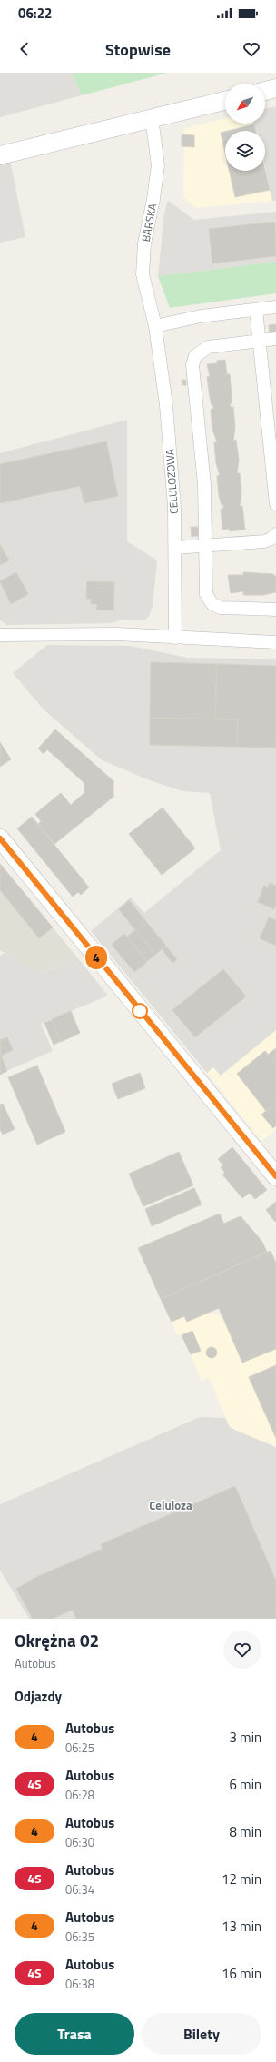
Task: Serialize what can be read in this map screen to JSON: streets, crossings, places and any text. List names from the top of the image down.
{
  "streets": {
    "street": ["BARSKA", "CELULOZOWA"]
  },
  "crossings": [
    ["BARSKA", "CELULOZOWA"]
  ],
  "districts": ["Celuloza"],
  "lines": ["bus line 4"],
  "north": "bottom left",
  "page": {
    "status": "06:22",
    "header": "Stopwise",
    "on_map": "4",
    "heading": [
      ["Okrężna 02", "Autobus"],
      "Odjazdy"
    ],
    "list": [
      {
        "mark": "4",
        "name": "Autobus",
        "note": "06:25",
        "value": "3 min"
      },
      {
        "mark": "4S",
        "name": "Autobus",
        "note": "06:28",
        "value": "6 min"
      },
      {
        "mark": "4",
        "name": "Autobus",
        "note": "06:30",
        "value": "8 min"
      },
      {
        "mark": "4S",
        "name": "Autobus",
        "note": "06:34",
        "value": "12 min"
      },
      {
        "mark": "4",
        "name": "Autobus",
        "note": "06:35",
        "value": "13 min"
      },
      {
        "mark": "4S",
        "name": "Autobus",
        "note": "06:38",
        "value": "16 min"
      }
    ],
    "buttons": ["Trasa", "Bilety"]
  }
}
